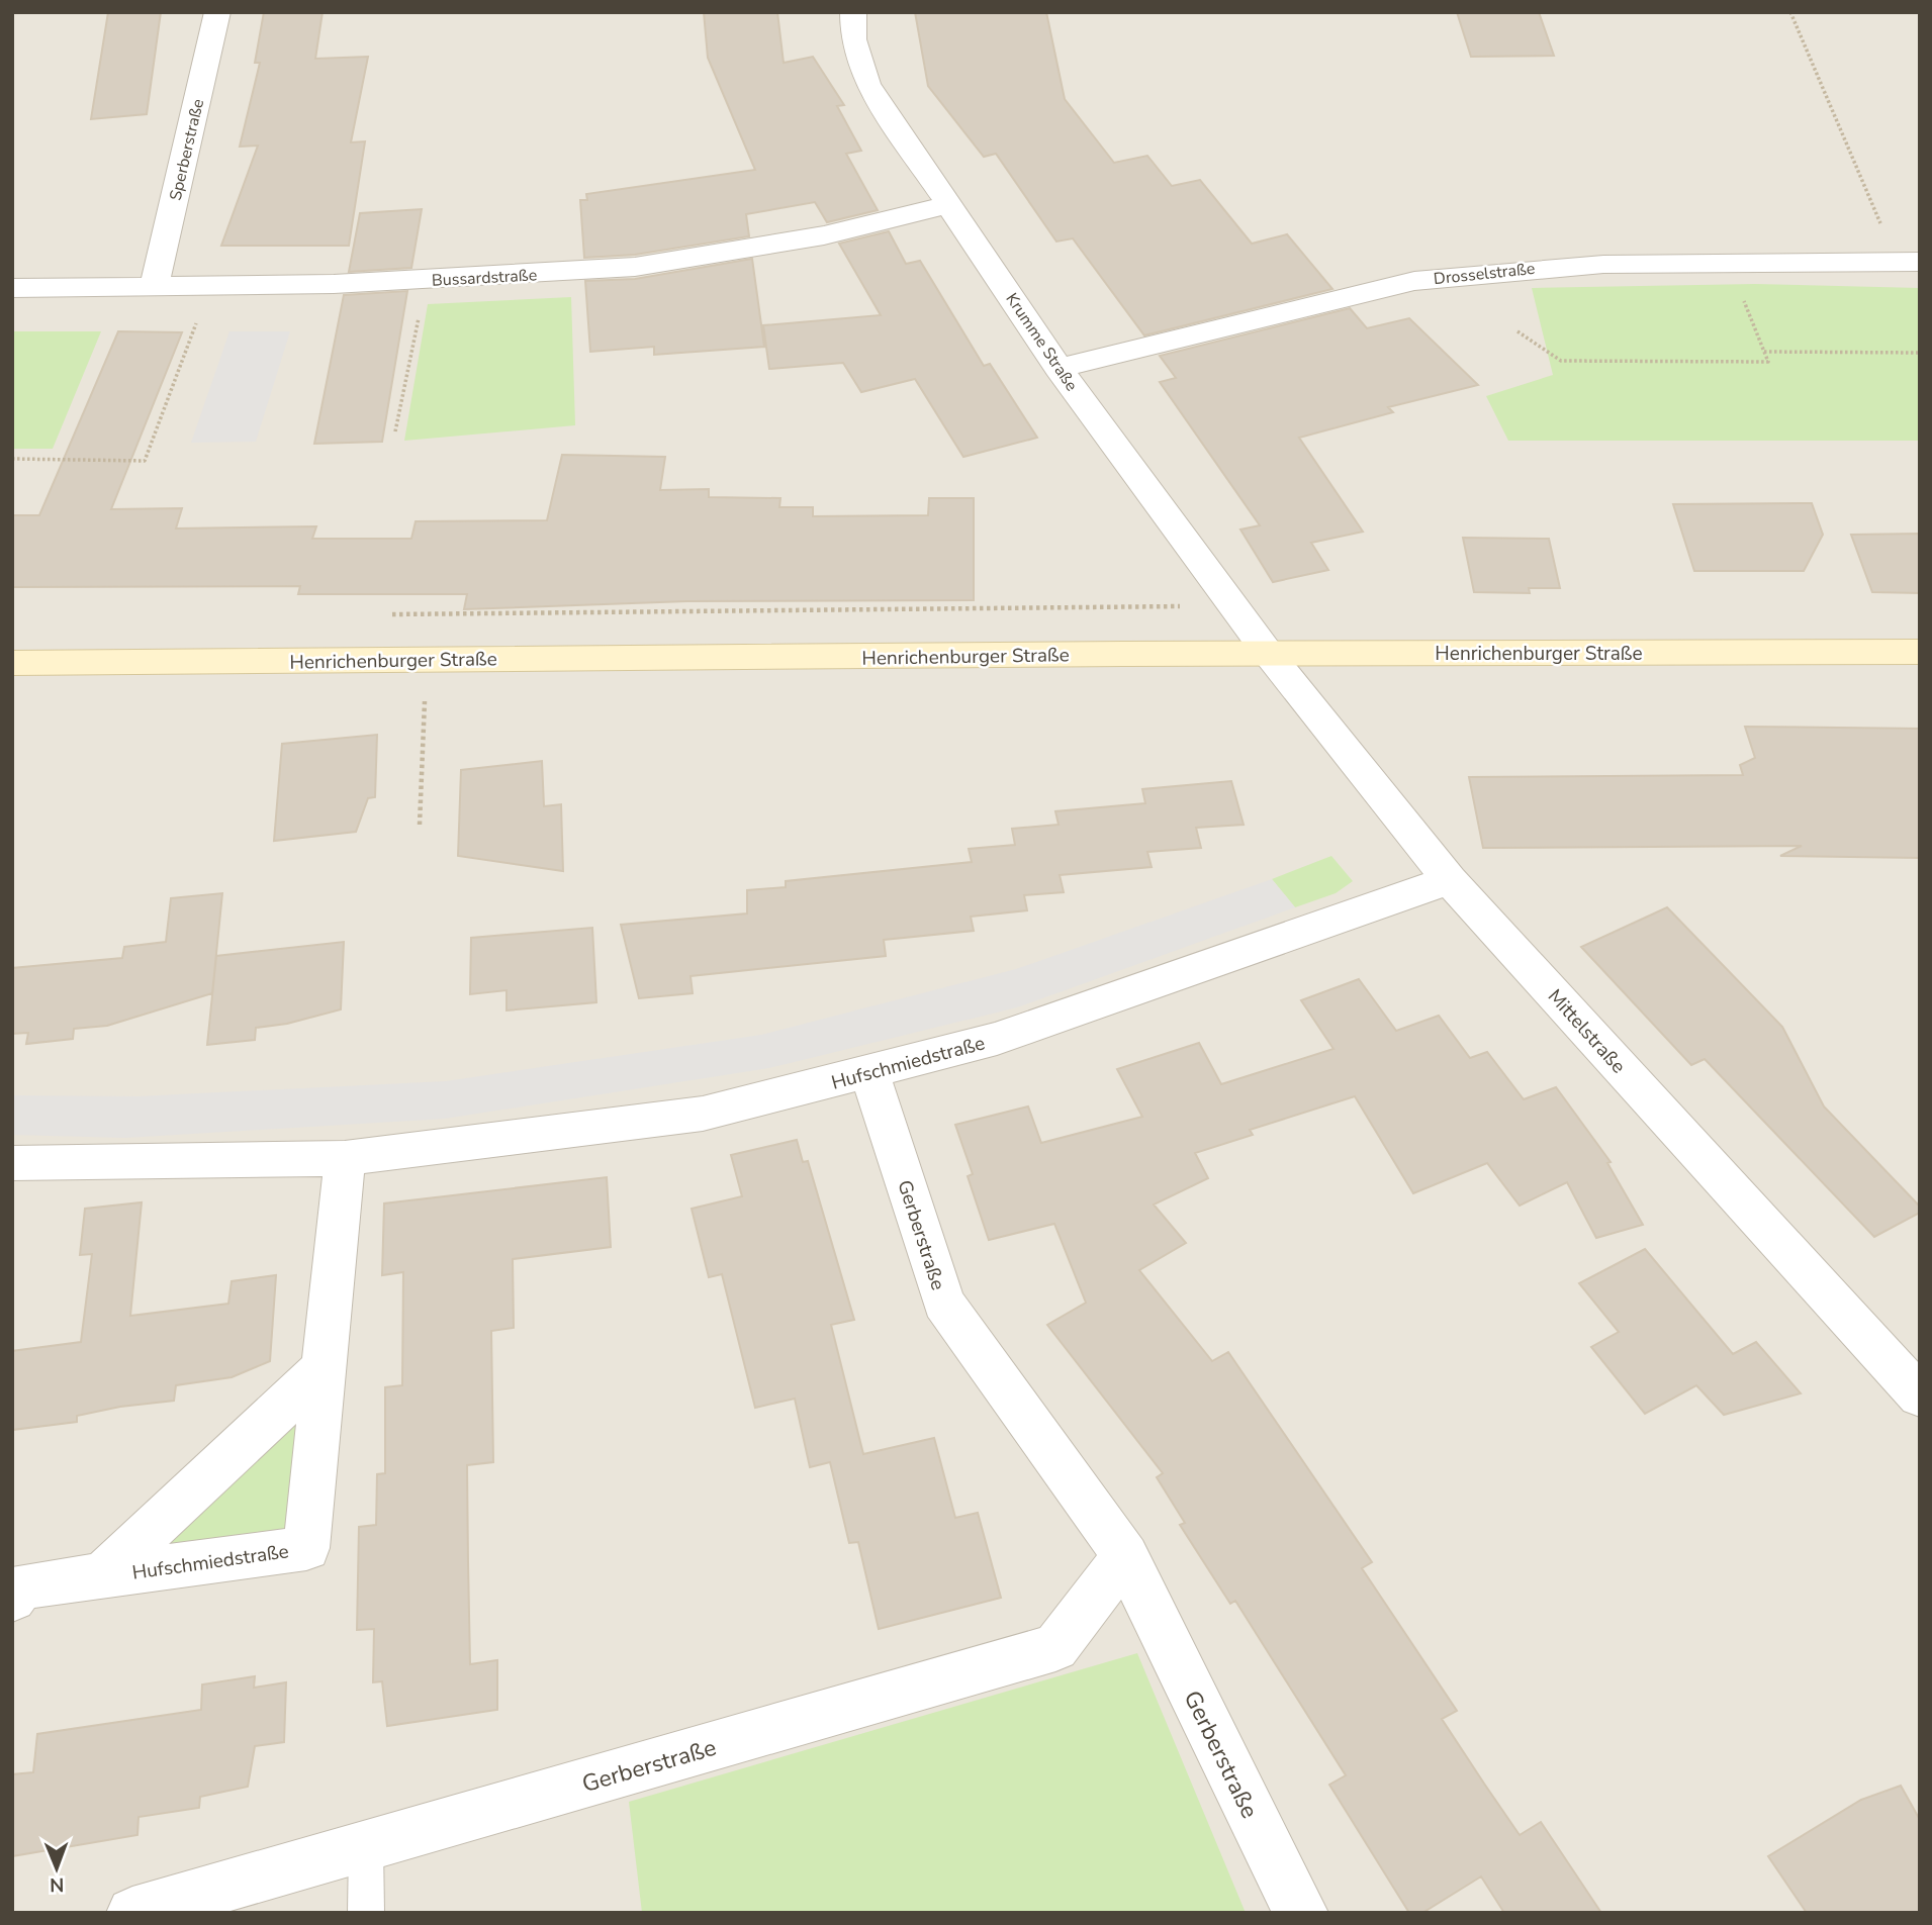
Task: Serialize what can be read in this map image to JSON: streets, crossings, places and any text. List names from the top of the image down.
{
  "streets": {
    "main road": ["Henrichenburger Straße"],
    "street": [
      "Sperberstraße",
      "Drosselstraße",
      "Bussardstraße",
      "Krumme Straße",
      "Mittelstraße",
      "Hufschmiedstraße",
      "Gerberstraße"
    ]
  },
  "crossings": [
    ["Sperberstraße", "Bussardstraße"],
    ["Drosselstraße", "Krumme Straße"],
    ["Bussardstraße", "Krumme Straße"],
    ["Krumme Straße", "Henrichenburger Straße"],
    ["Krumme Straße", "Mittelstraße"],
    ["Henrichenburger Straße", "Mittelstraße"],
    ["Mittelstraße", "Hufschmiedstraße"],
    ["Hufschmiedstraße", "Gerberstraße"]
  ],
  "north": "bottom"
}
